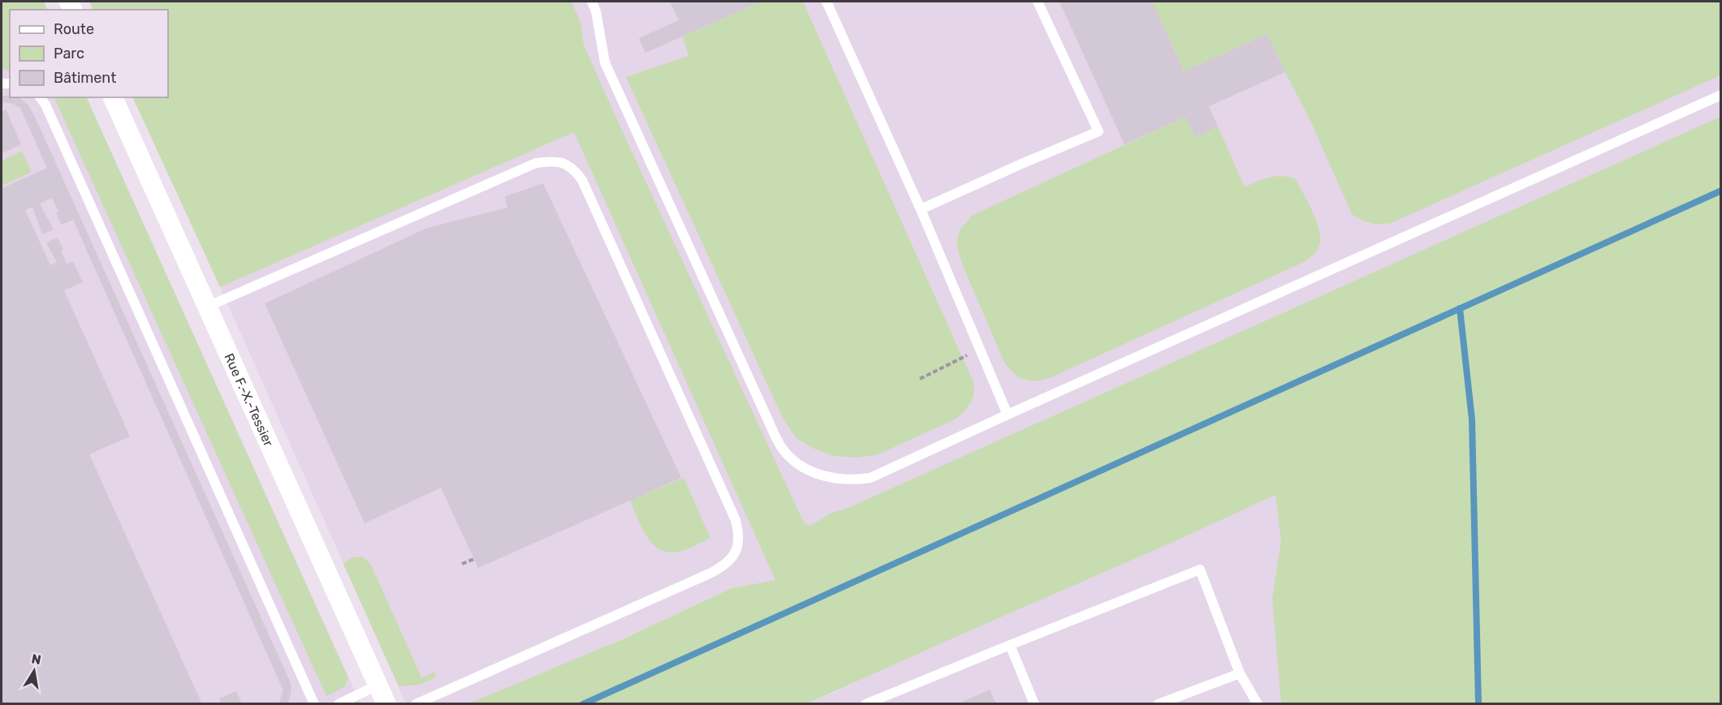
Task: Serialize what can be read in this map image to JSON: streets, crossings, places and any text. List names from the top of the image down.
{
  "streets": {
    "street": ["Rue F.-X.-Tessier"]
  },
  "legend": ["Route", "Parc", "Bâtiment"],
  "north": "top"
}
